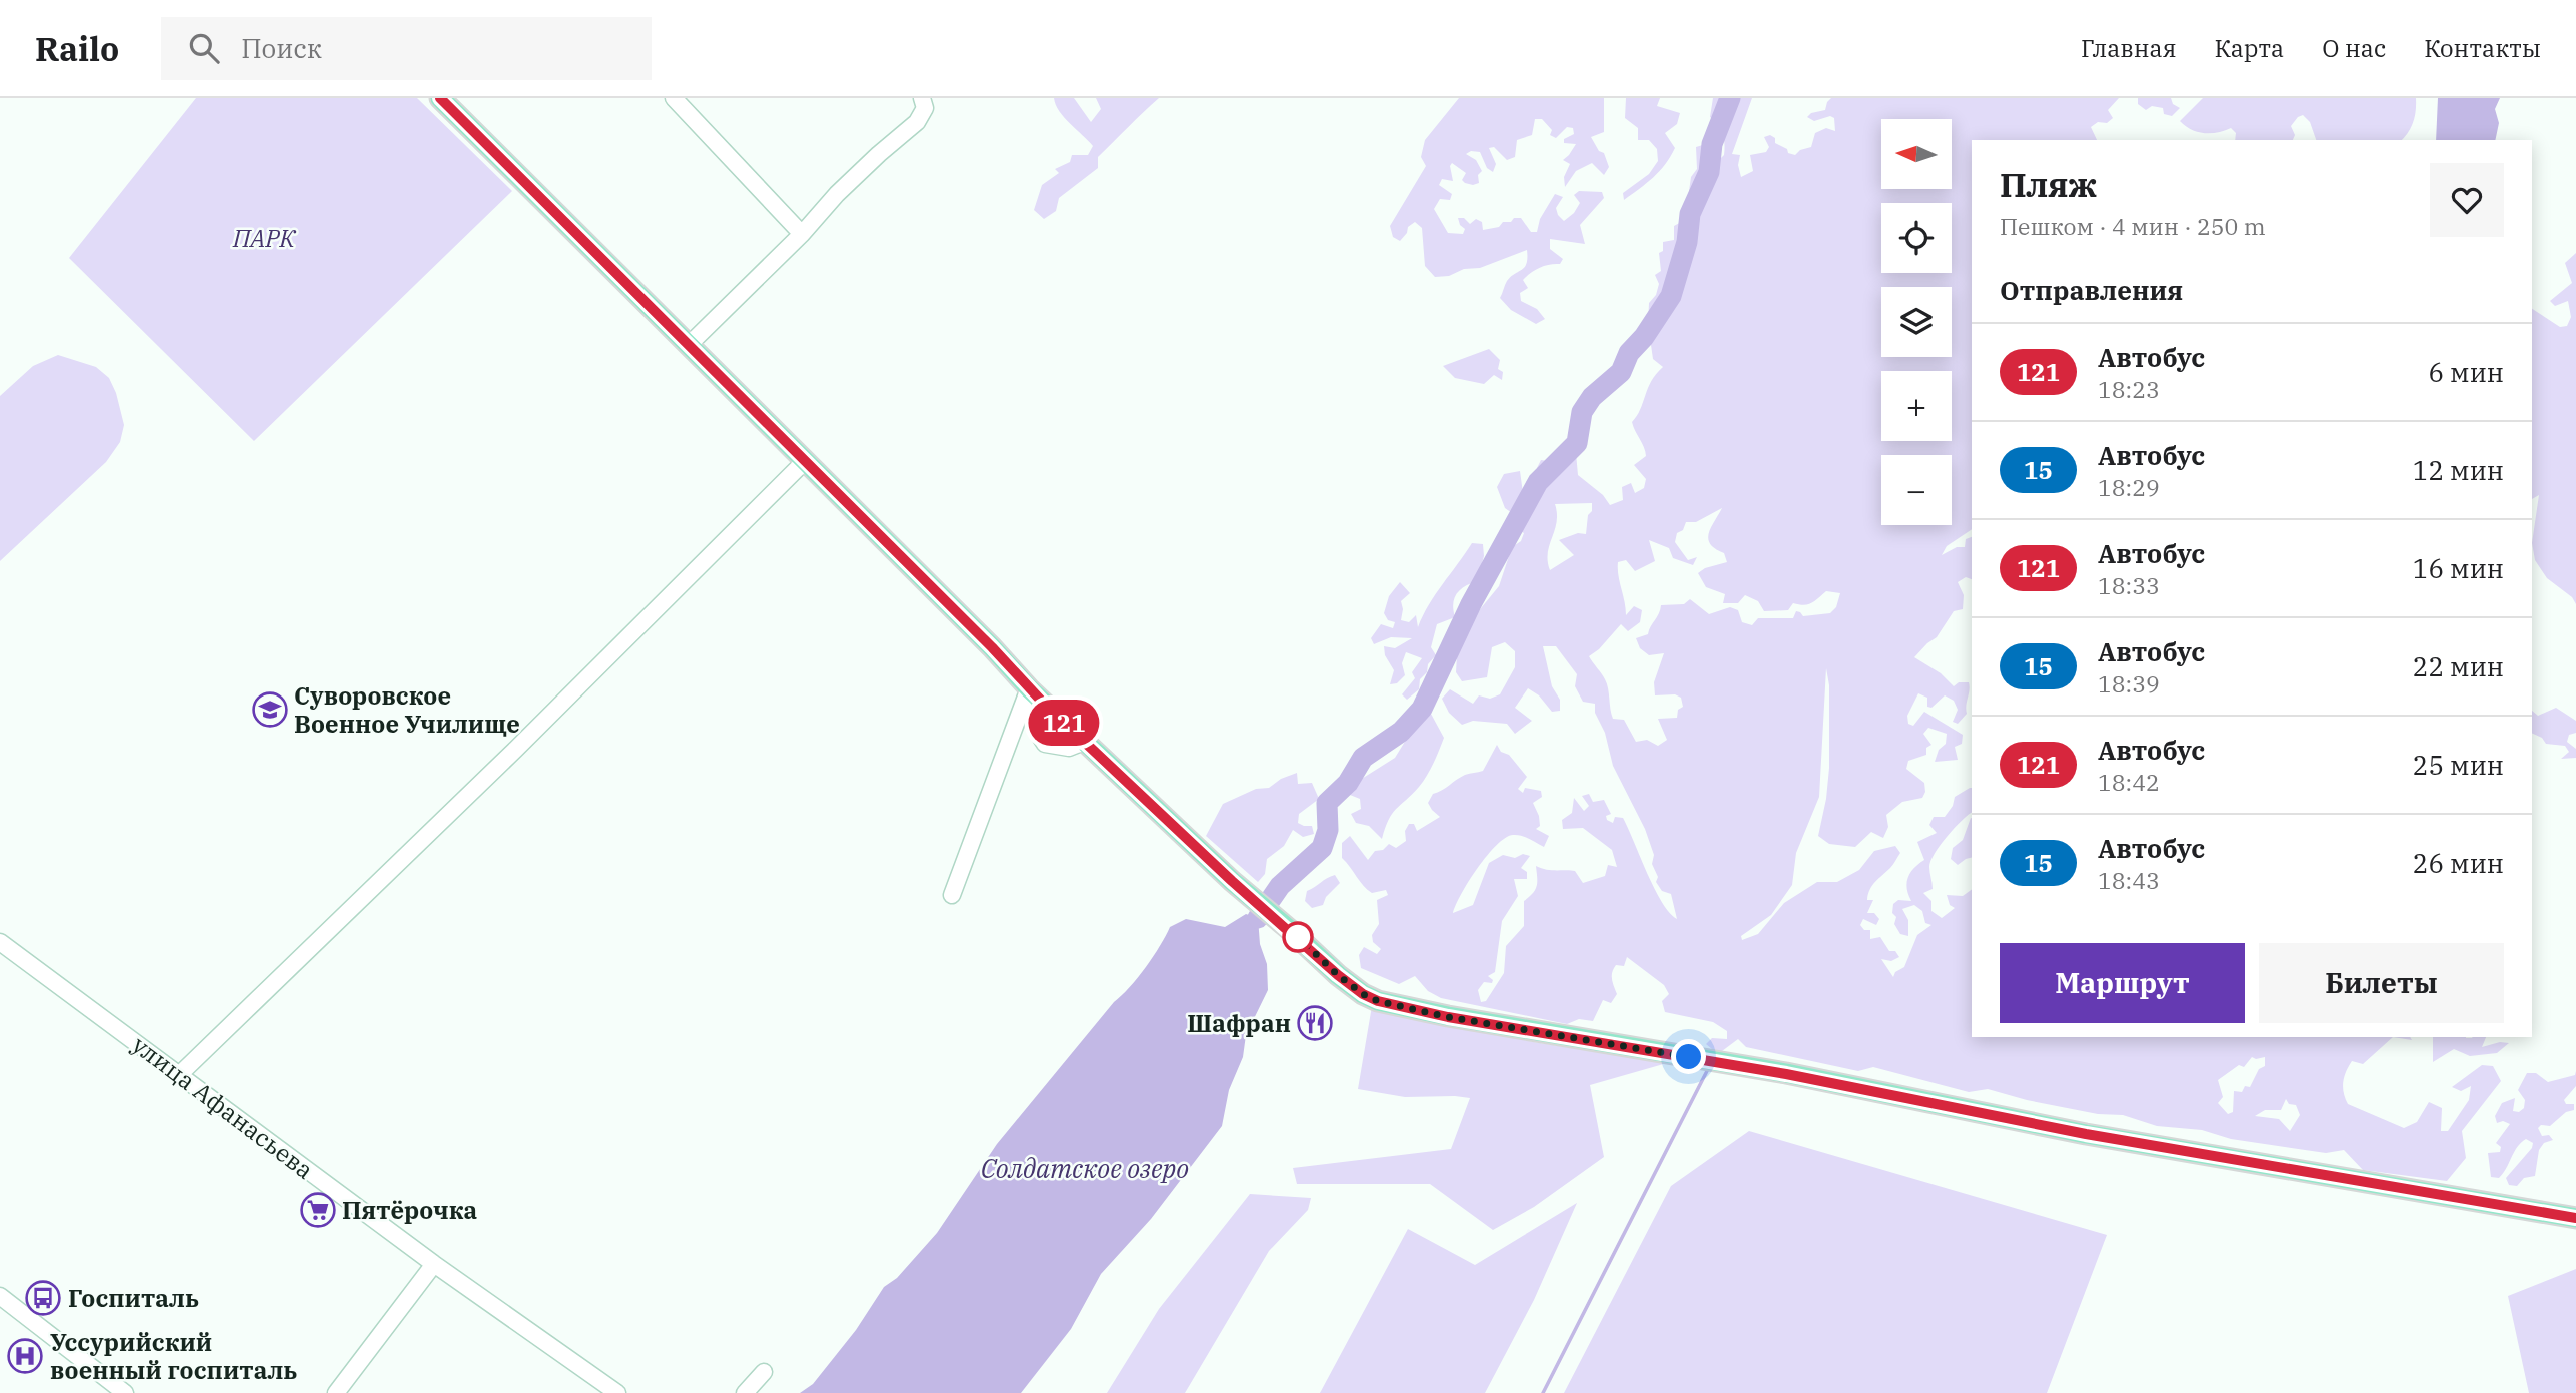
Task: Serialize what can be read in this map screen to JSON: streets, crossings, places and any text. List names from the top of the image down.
{
  "streets": {
    "street": ["улица Афанасьева"]
  },
  "water": ["Солдатское озеро"],
  "parks": ["ПАРК"],
  "places": {
    "school or university": ["Суворовское Военное Училище"],
    "restaurant": ["Шафран"],
    "supermarket": ["Пятёрочка"],
    "bus stop": ["Госпиталь"],
    "hospital": ["Уссурийский военный госпиталь"]
  },
  "lines": ["bus line 121"],
  "north": "left",
  "page": {
    "header": "Railo",
    "search": "Поиск",
    "nav": [
      "Главная",
      "Карта",
      "О нас",
      "Контакты"
    ],
    "on_map": "121",
    "map_buttons": ["+", "−"],
    "heading": [
      ["Пляж", "Пешком · 4 мин · 250 m"],
      "Отправления"
    ],
    "list": [
      {
        "mark": "121",
        "name": "Автобус",
        "note": "18:23",
        "value": "6 мин"
      },
      {
        "mark": "15",
        "name": "Автобус",
        "note": "18:29",
        "value": "12 мин"
      },
      {
        "mark": "121",
        "name": "Автобус",
        "note": "18:33",
        "value": "16 мин"
      },
      {
        "mark": "15",
        "name": "Автобус",
        "note": "18:39",
        "value": "22 мин"
      },
      {
        "mark": "121",
        "name": "Автобус",
        "note": "18:42",
        "value": "25 мин"
      },
      {
        "mark": "15",
        "name": "Автобус",
        "note": "18:43",
        "value": "26 мин"
      }
    ],
    "buttons": ["Маршрут", "Билеты"]
  }
}
